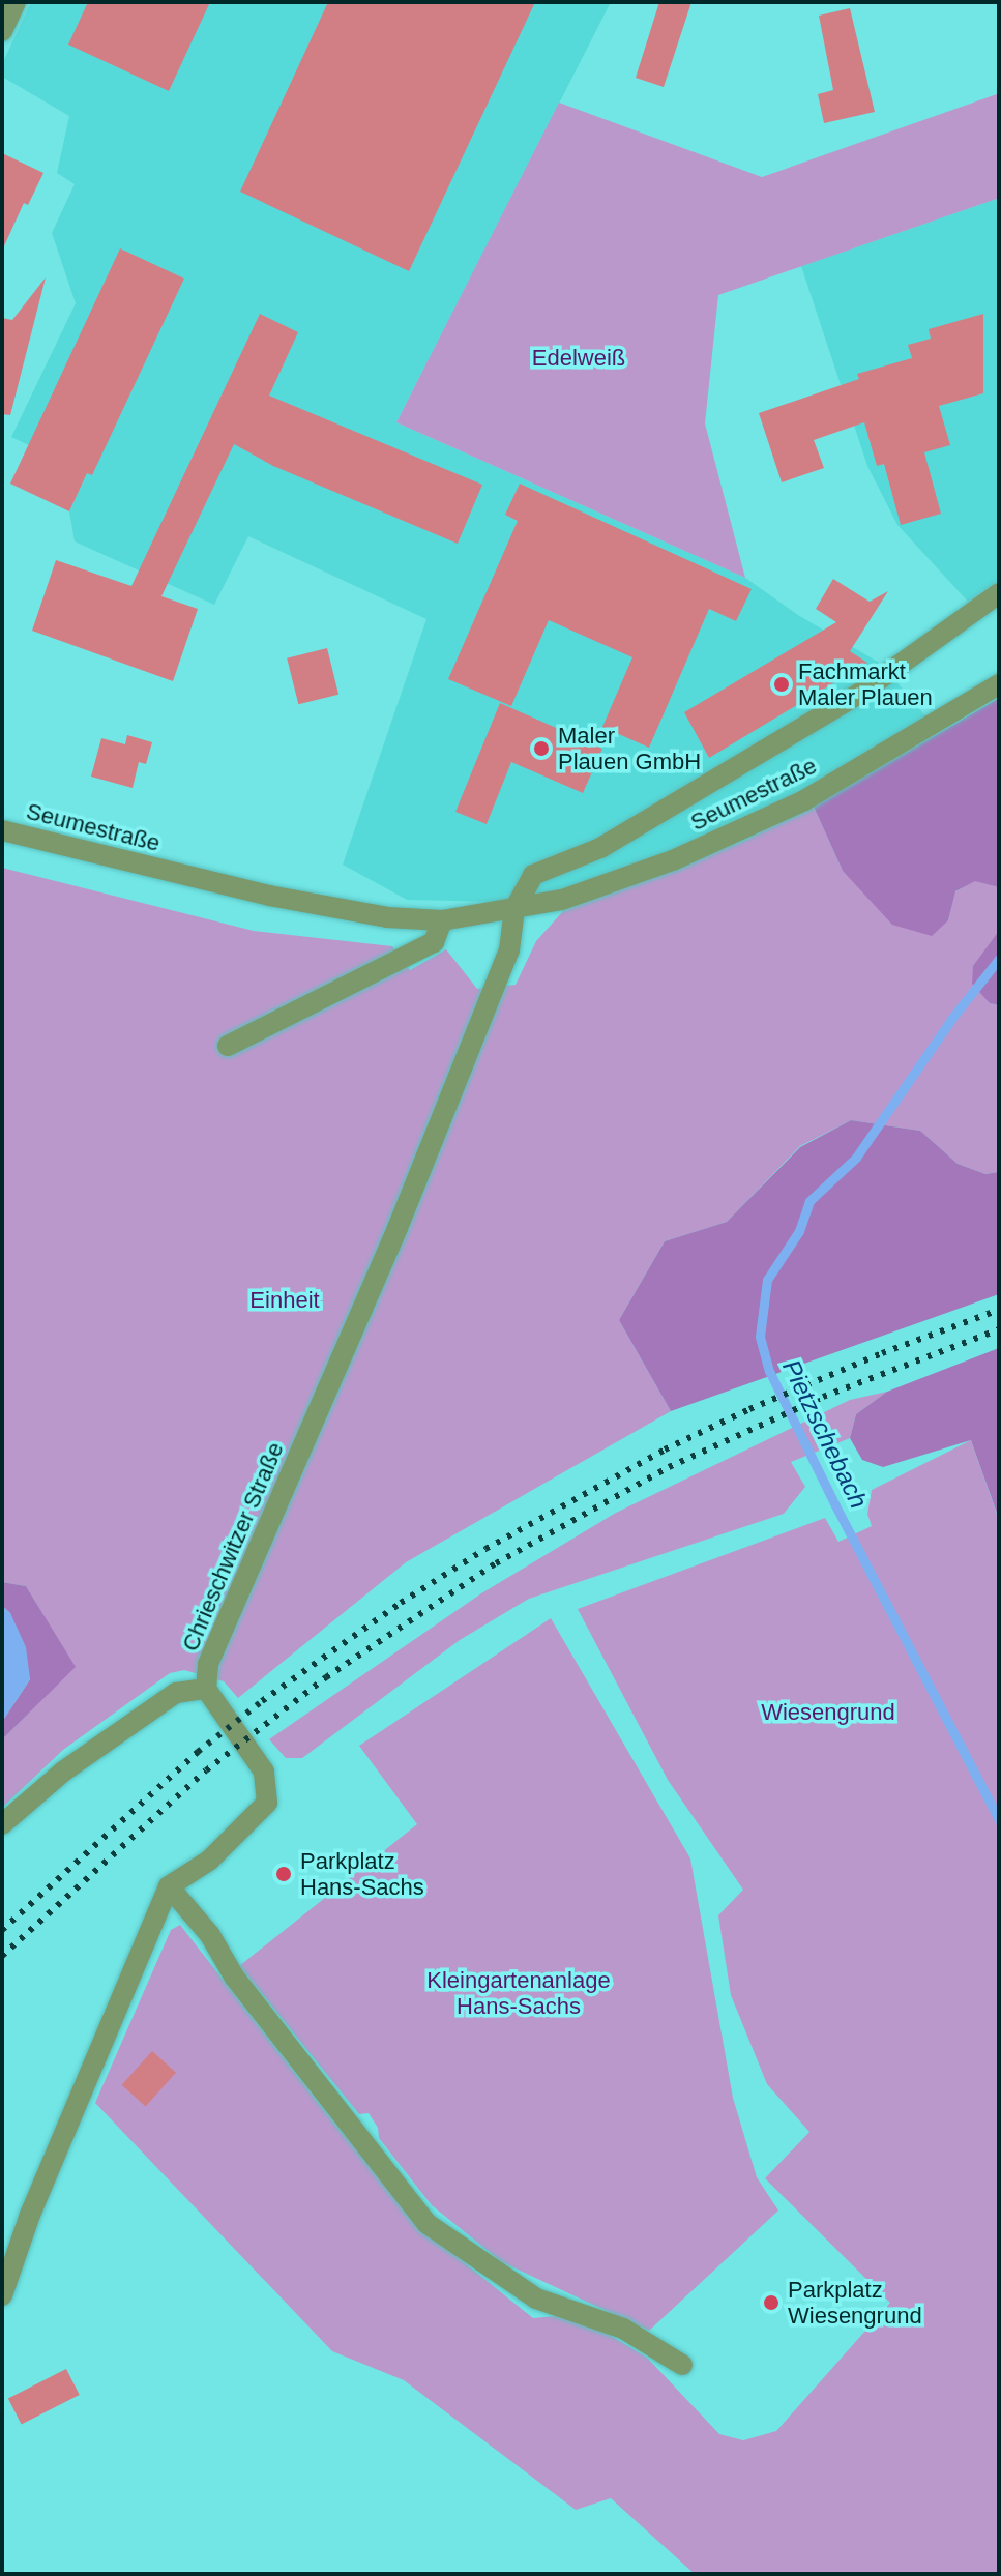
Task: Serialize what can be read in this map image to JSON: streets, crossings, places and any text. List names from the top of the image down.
{
  "streets": {
    "street": ["Seumestraße", "Chrieschwitzer Straße"]
  },
  "crossings": [
    ["Seumestraße", "Chrieschwitzer Straße"]
  ],
  "water": ["Pietzschebach"],
  "parks": [
    "Edelweiß",
    "Einheit",
    "Wiesengrund",
    "Kleingartenanlage Hans-Sachs"
  ],
  "places": [
    "Fachmarkt Maler Plauen",
    "Maler Plauen GmbH",
    "Parkplatz Hans-Sachs",
    "Parkplatz Wiesengrund"
  ]
}
